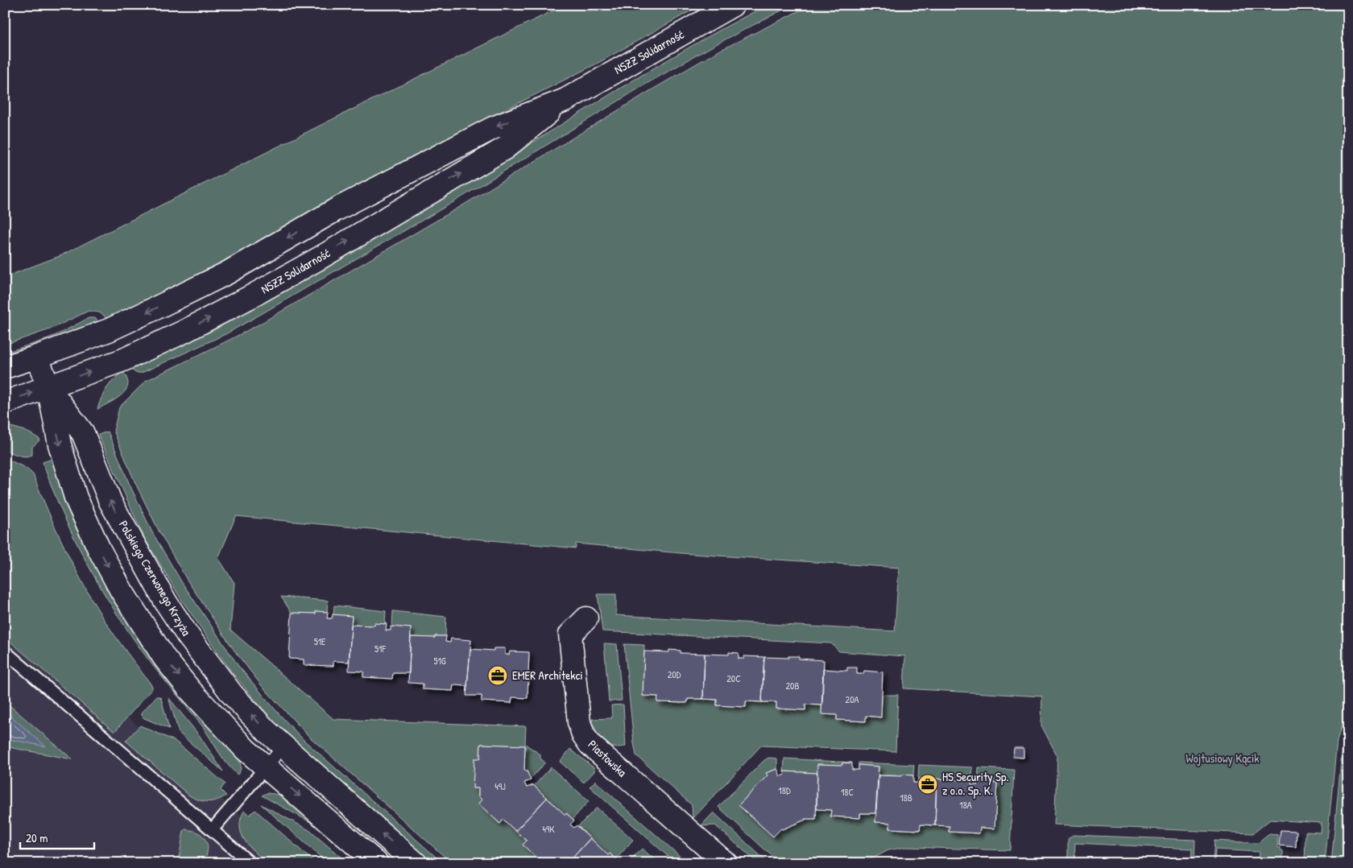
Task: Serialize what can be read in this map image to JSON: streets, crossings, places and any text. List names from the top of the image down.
{
  "streets": {
    "street": ["NSZZ Solidarność", "Polskiego Czerwonego Krzyża", "Piastowska"]
  },
  "crossings": [
    ["NSZZ Solidarność", "Polskiego Czerwonego Krzyża"]
  ],
  "parks": ["Wojtusiowy Kącik"],
  "places": {
    "office": ["EMER Architekci", "HS Security Sp. z o.o. Sp. K."]
  },
  "house_numbers": [
    "51E",
    "51F",
    "51G",
    "20D",
    "20C",
    "20B",
    "20A",
    "49J",
    "18D",
    "18C",
    "18B",
    "18A",
    "49K"
  ],
  "scale_bar": "20 m"
}
